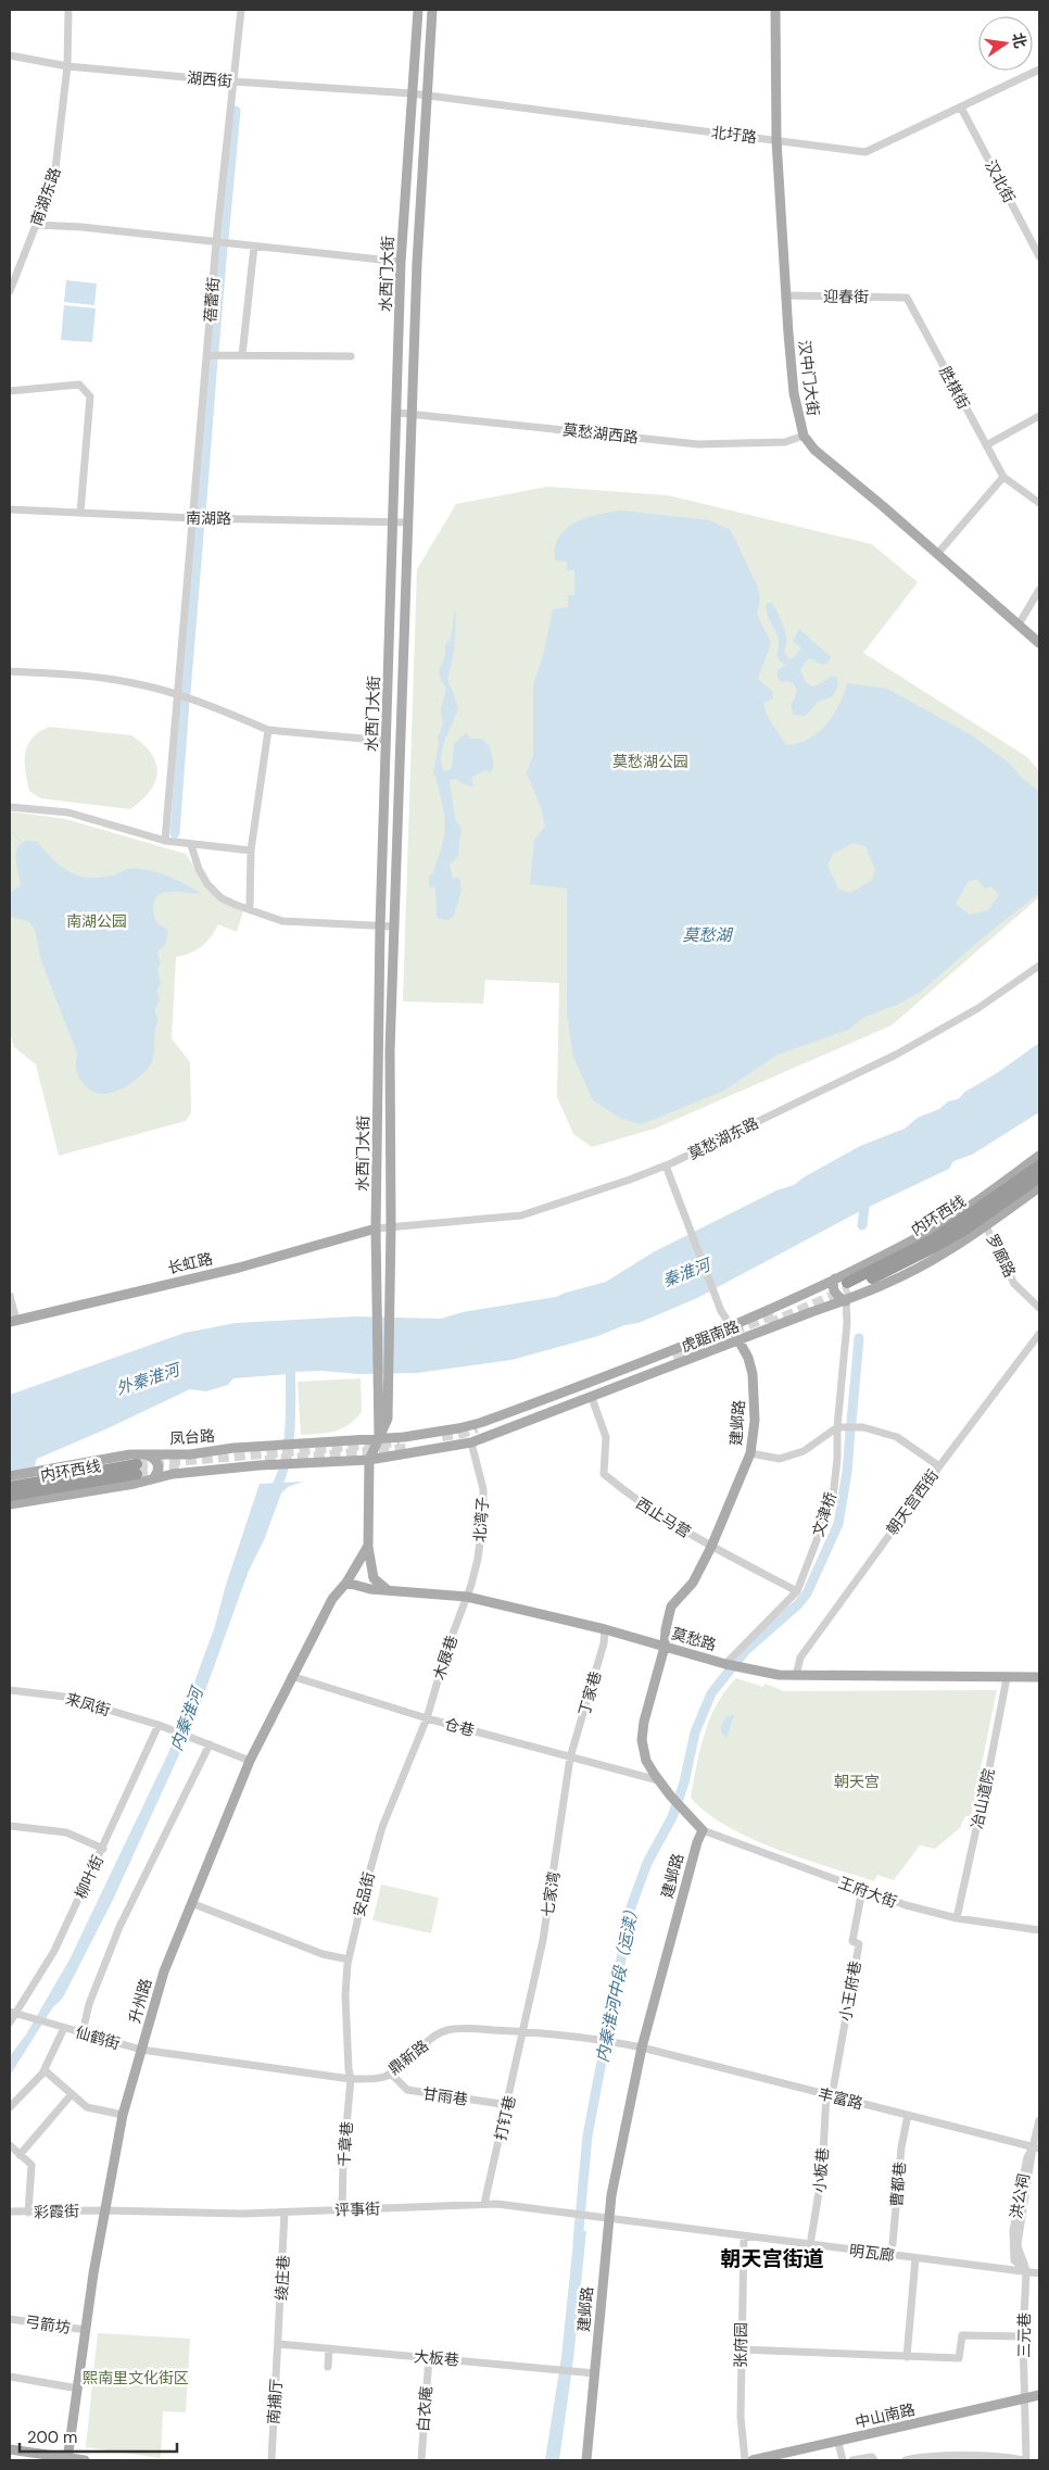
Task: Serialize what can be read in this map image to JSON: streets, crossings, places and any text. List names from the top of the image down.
{
  "streets": {
    "highway": ["内环西线"],
    "main road": [
      "水西门大街",
      "汉中门大街",
      "长虹路",
      "虎踞南路",
      "建邺路",
      "凤台路",
      "莫愁路",
      "升州路",
      "中山南路"
    ],
    "street": [
      "湖西街",
      "北圩路",
      "汉北街",
      "南湖东路",
      "迎春街",
      "蓓蕾街",
      "胜棋街",
      "莫愁湖西路",
      "南湖路",
      "莫愁湖东路",
      "罗廊路",
      "朝天宫西街",
      "文津桥",
      "西止马营",
      "北湾子",
      "木屐巷",
      "丁家巷",
      "来凤街",
      "仓巷",
      "冶山道院",
      "柳叶街",
      "王府大街",
      "安品街",
      "七家湾",
      "小王府巷",
      "仙鹤街",
      "鼎新路",
      "甘雨巷",
      "丰富路",
      "打钉巷",
      "千章巷",
      "小板巷",
      "曹都巷",
      "洪公祠",
      "评事街",
      "彩霞街",
      "明瓦廊",
      "绫庄巷",
      "弓箭坊",
      "三元巷",
      "张府园",
      "大板巷",
      "南捕厅",
      "白衣庵"
    ]
  },
  "crossings": [
    ["湖西街", "北圩路"],
    ["湖西街", "南湖东路"],
    ["湖西街", "水西门大街"],
    ["湖西街", "蓓蕾街"],
    ["北圩路", "汉北街"],
    ["北圩路", "水西门大街"],
    ["北圩路", "汉中门大街"],
    ["水西门大街", "莫愁湖西路"],
    ["水西门大街", "南湖路"],
    ["水西门大街", "莫愁湖东路"],
    ["水西门大街", "长虹路"],
    ["水西门大街", "虎踞南路"],
    ["水西门大街", "凤台路"],
    ["迎春街", "汉中门大街"],
    ["迎春街", "胜棋街"],
    ["蓓蕾街", "南湖路"],
    ["汉中门大街", "莫愁湖西路"],
    ["莫愁湖东路", "长虹路"],
    ["罗廊路", "虎踞南路"],
    ["虎踞南路", "建邺路"],
    ["虎踞南路", "凤台路"],
    ["虎踞南路", "文津桥"],
    ["虎踞南路", "西止马营"],
    ["虎踞南路", "北湾子"],
    ["建邺路", "西止马营"],
    ["建邺路", "莫愁路"],
    ["建邺路", "仓巷"],
    ["建邺路", "王府大街"],
    ["建邺路", "鼎新路"],
    ["建邺路", "丰富路"],
    ["建邺路", "评事街"],
    ["建邺路", "明瓦廊"],
    ["建邺路", "大板巷"],
    ["朝天宫西街", "莫愁路"],
    ["文津桥", "西止马营"],
    ["文津桥", "莫愁路"],
    ["北湾子", "莫愁路"],
    ["北湾子", "木屐巷"],
    ["莫愁路", "木屐巷"],
    ["莫愁路", "丁家巷"],
    ["莫愁路", "冶山道院"],
    ["莫愁路", "升州路"],
    ["木屐巷", "仓巷"],
    ["木屐巷", "安品街"],
    ["丁家巷", "仓巷"],
    ["丁家巷", "七家湾"],
    ["来凤街", "柳叶街"],
    ["仓巷", "安品街"],
    ["仓巷", "七家湾"],
    ["仓巷", "升州路"],
    ["冶山道院", "王府大街"],
    ["柳叶街", "仙鹤街"],
    ["王府大街", "小王府巷"],
    ["安品街", "鼎新路"],
    ["安品街", "千章巷"],
    ["七家湾", "鼎新路"],
    ["七家湾", "打钉巷"],
    ["小王府巷", "丰富路"],
    ["小王府巷", "小板巷"],
    ["升州路", "仙鹤街"],
    ["升州路", "鼎新路"],
    ["升州路", "评事街"],
    ["升州路", "彩霞街"],
    ["升州路", "弓箭坊"],
    ["仙鹤街", "鼎新路"],
    ["鼎新路", "甘雨巷"],
    ["鼎新路", "丰富路"],
    ["鼎新路", "打钉巷"],
    ["鼎新路", "千章巷"],
    ["甘雨巷", "打钉巷"],
    ["丰富路", "小板巷"],
    ["丰富路", "曹都巷"],
    ["丰富路", "洪公祠"],
    ["打钉巷", "评事街"],
    ["千章巷", "评事街"],
    ["小板巷", "明瓦廊"],
    ["曹都巷", "明瓦廊"],
    ["洪公祠", "明瓦廊"],
    ["洪公祠", "三元巷"],
    ["评事街", "彩霞街"],
    ["评事街", "明瓦廊"],
    ["评事街", "绫庄巷"],
    ["明瓦廊", "三元巷"],
    ["明瓦廊", "张府园"],
    ["绫庄巷", "大板巷"],
    ["绫庄巷", "南捕厅"],
    ["三元巷", "中山南路"],
    ["大板巷", "南捕厅"],
    ["大板巷", "白衣庵"]
  ],
  "districts": ["朝天宫街道"],
  "water": [
    "莫愁湖",
    "秦淮河",
    "外秦淮河",
    "内秦淮河",
    "内秦淮河中段（运渎）"
  ],
  "parks": [
    "莫愁湖公园",
    "南湖公园",
    "朝天宫",
    "熙南里文化街区"
  ],
  "scale_bar": "200 m",
  "north": "right"
}
